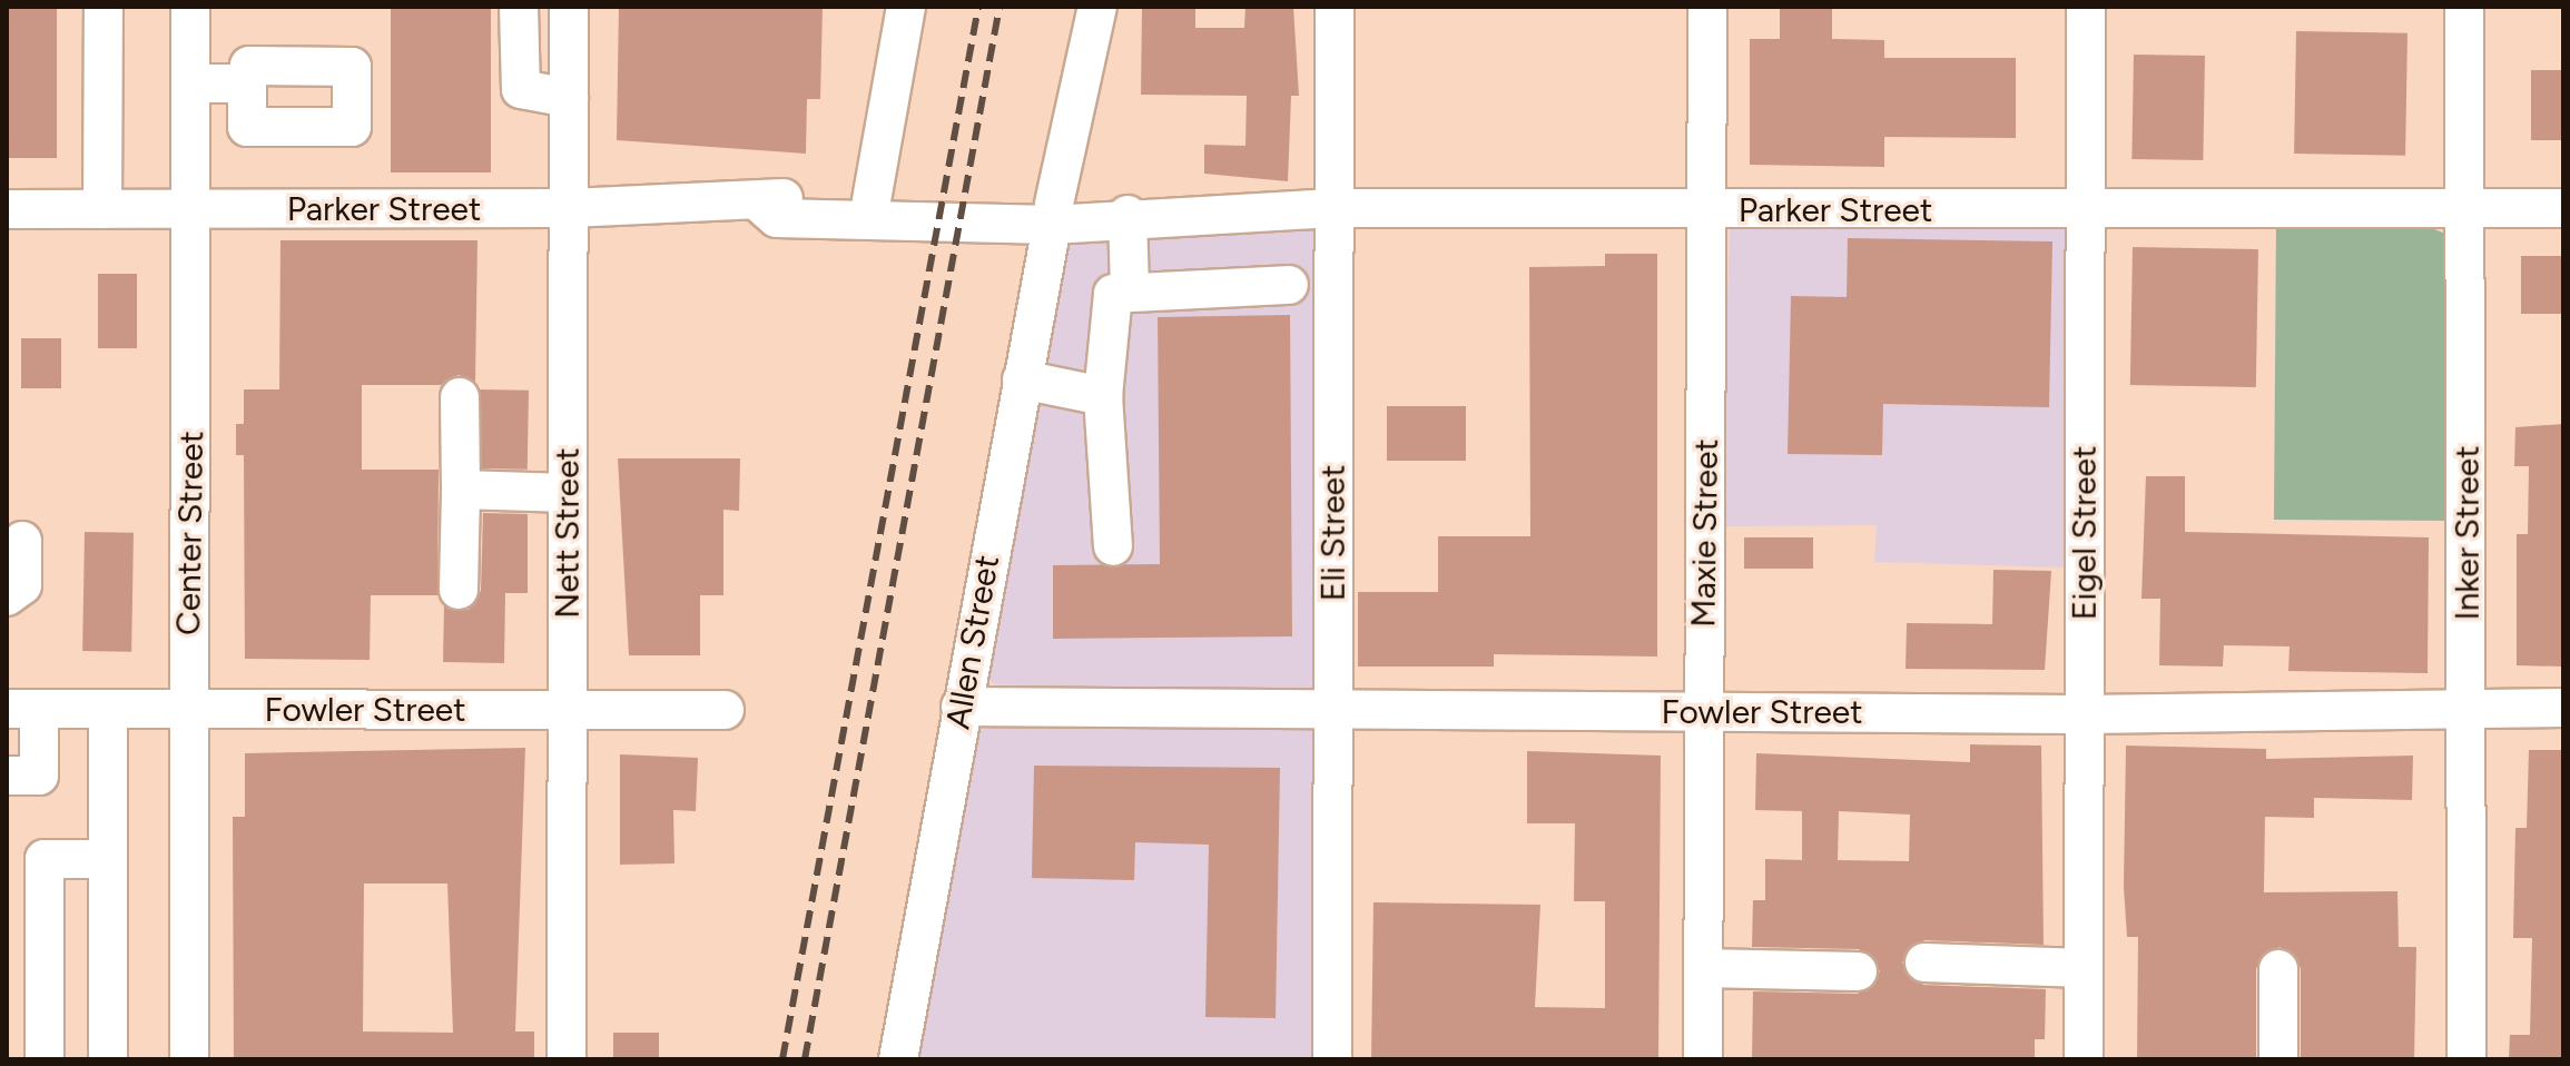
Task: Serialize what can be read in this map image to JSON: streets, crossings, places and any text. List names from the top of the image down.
{
  "streets": {
    "street": [
      "Parker Street",
      "Center Street",
      "Nett Street",
      "Eli Street",
      "Maxie Street",
      "Eigel Street",
      "Inker Street",
      "Allen Street",
      "Fowler Street"
    ]
  },
  "crossings": [
    ["Parker Street", "Center Street"],
    ["Parker Street", "Nett Street"],
    ["Parker Street", "Eli Street"],
    ["Parker Street", "Maxie Street"],
    ["Parker Street", "Eigel Street"],
    ["Parker Street", "Inker Street"],
    ["Parker Street", "Allen Street"],
    ["Center Street", "Fowler Street"],
    ["Nett Street", "Fowler Street"],
    ["Eli Street", "Fowler Street"],
    ["Maxie Street", "Fowler Street"],
    ["Eigel Street", "Fowler Street"],
    ["Inker Street", "Fowler Street"],
    ["Allen Street", "Fowler Street"]
  ]
}
